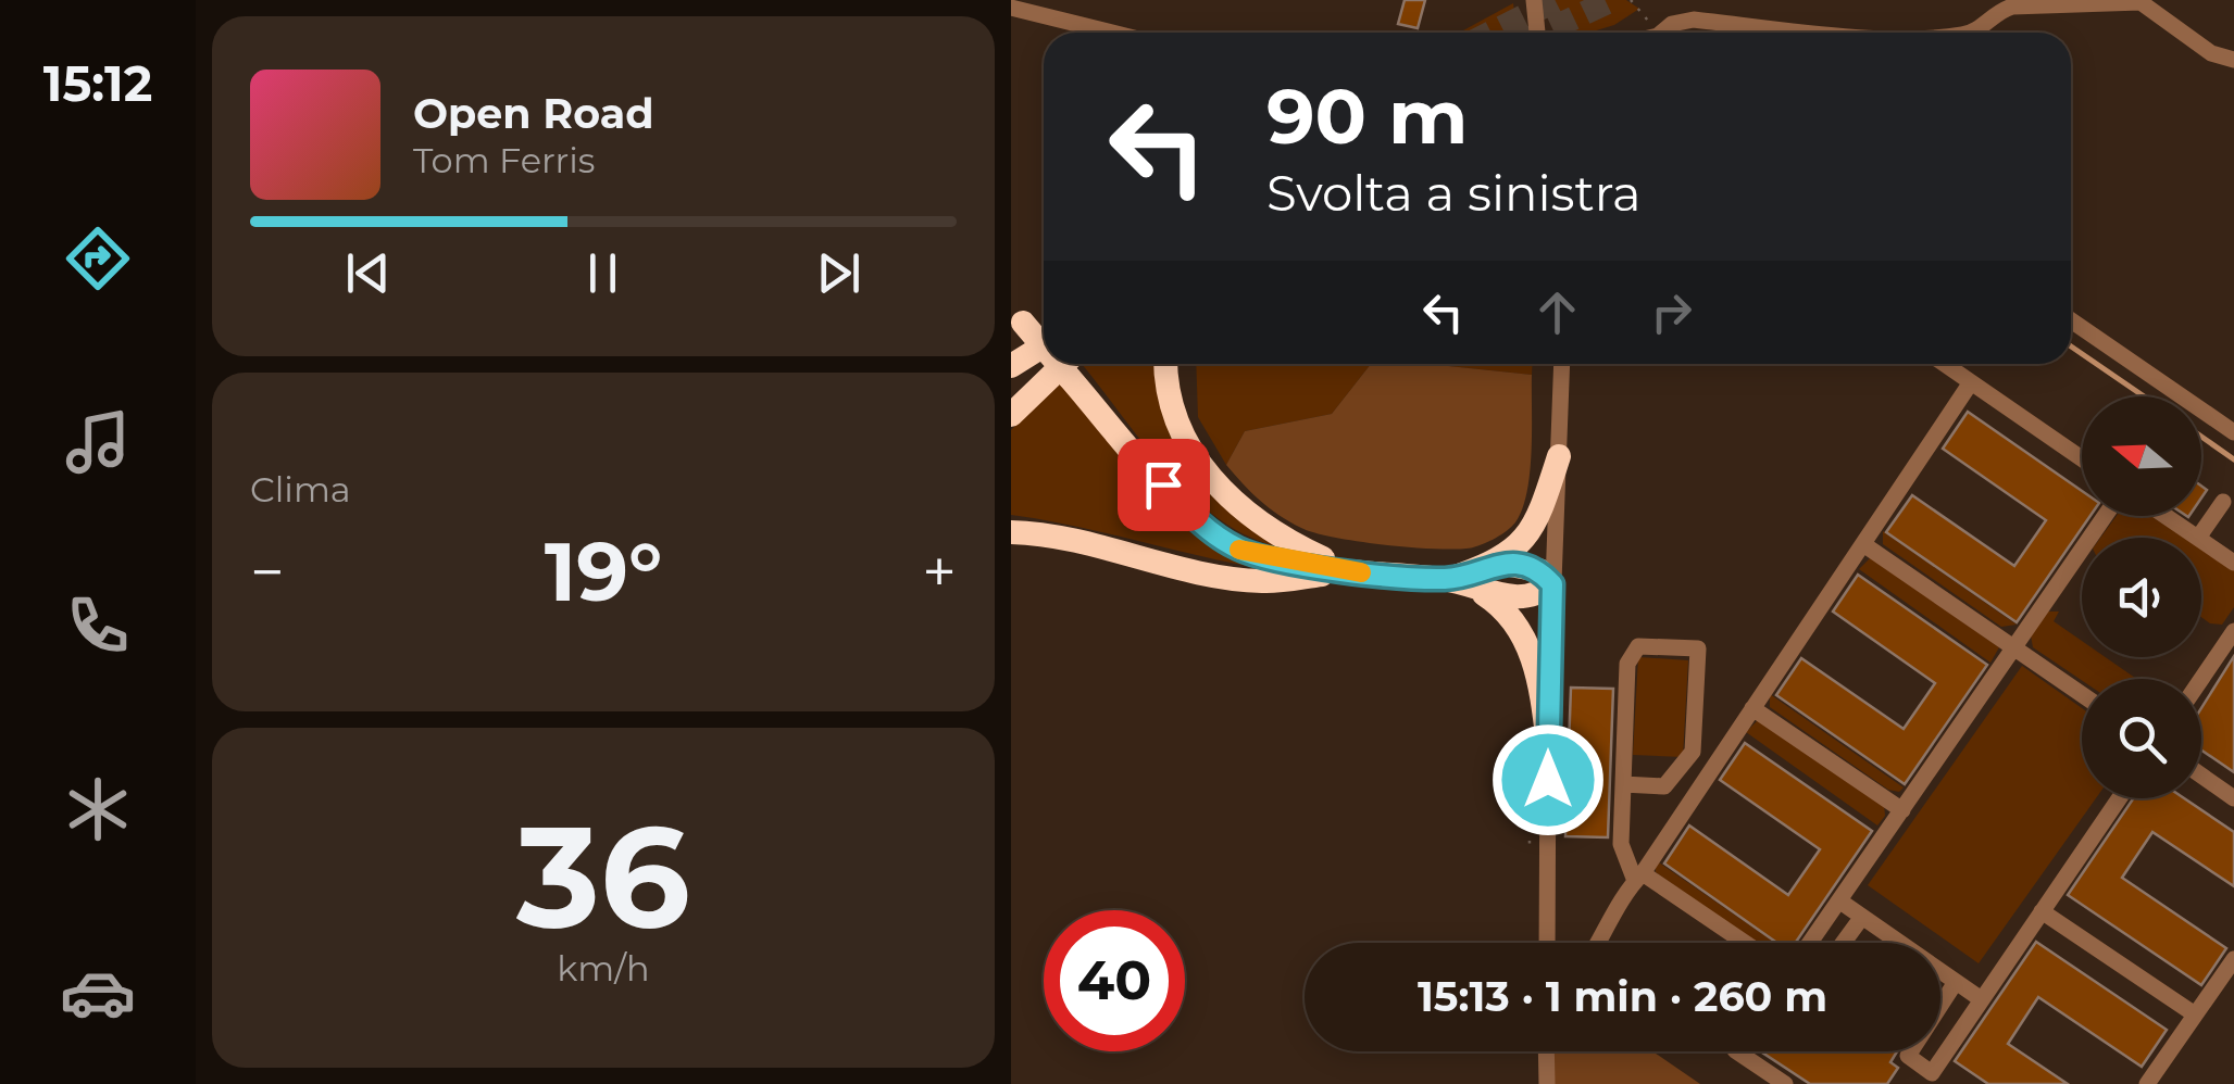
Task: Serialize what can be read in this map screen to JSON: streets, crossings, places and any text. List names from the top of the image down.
{
  "north": "left",
  "page": {
    "tabs": "15:12",
    "turn": ["90 m", "Svolta a sinistra"],
    "song": ["Open Road", "Tom Ferris"],
    "tile": [
      "Clima",
      ["36", "km/h"]
    ],
    "heat": ["−", "19°", "+"],
    "limit": "40",
    "trip": "15:13 · 1 min · 260 m"
  }
}
